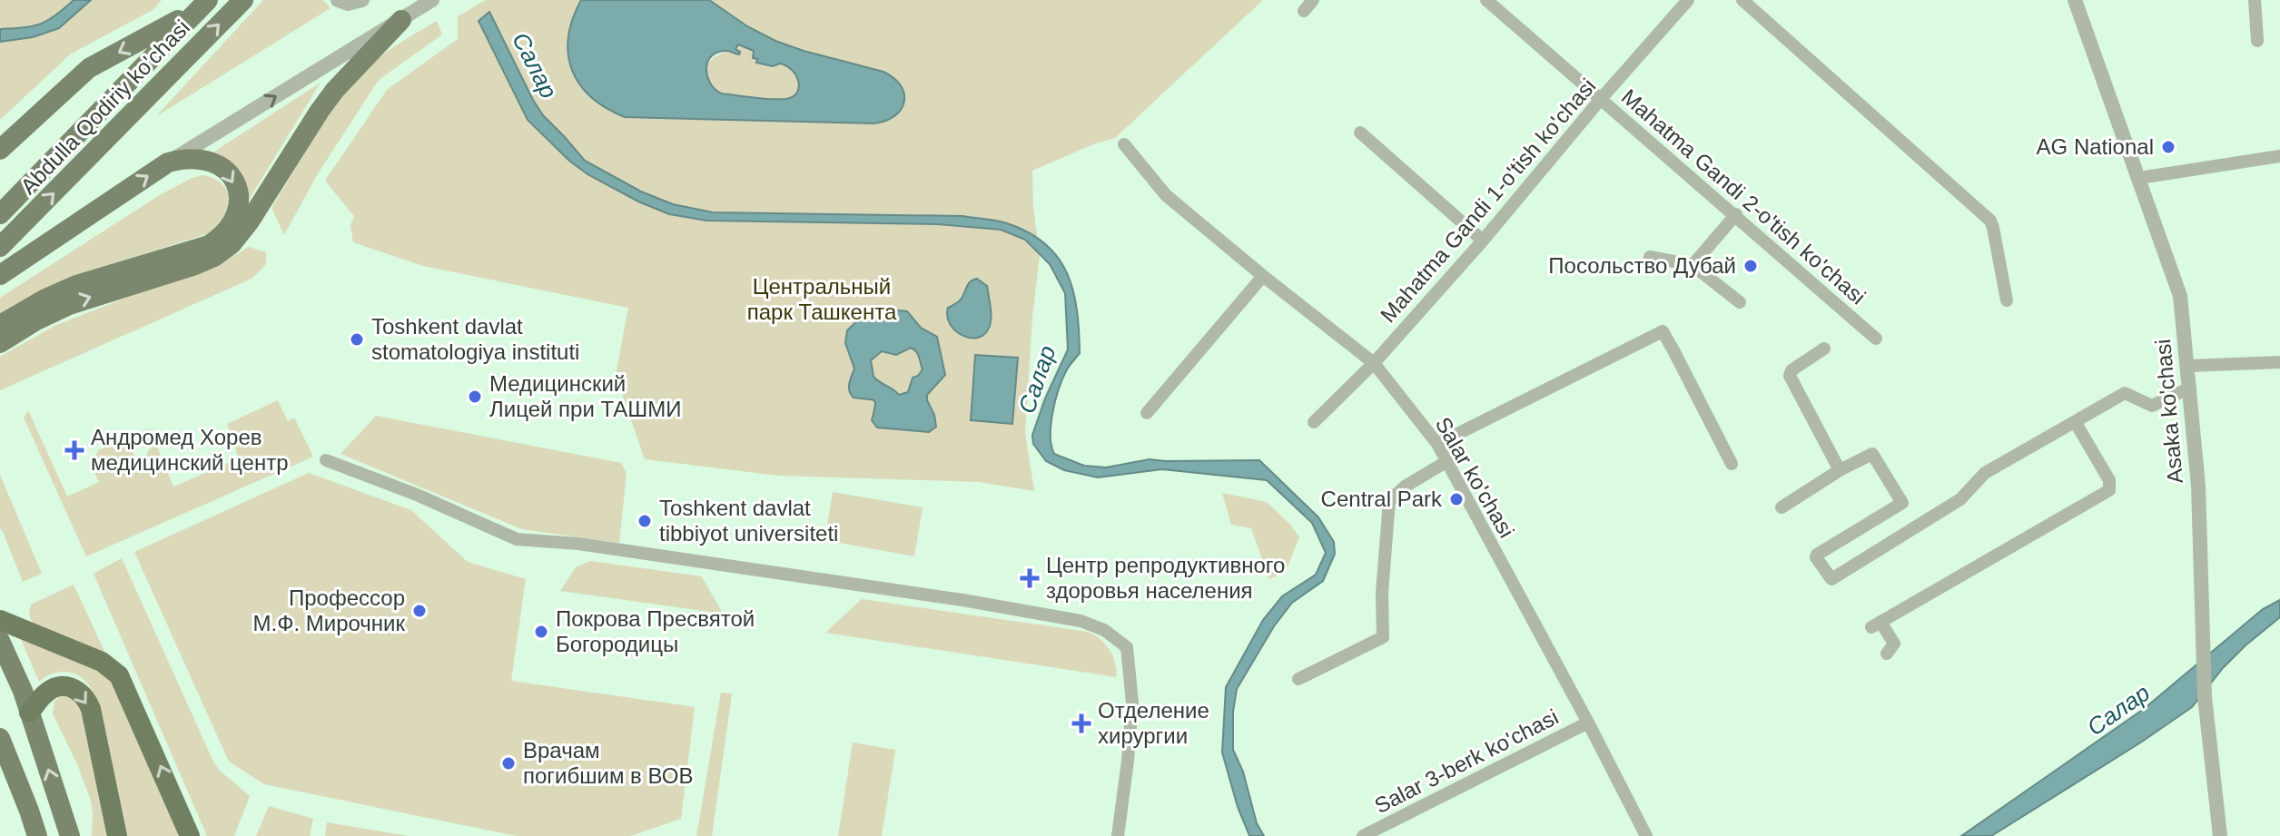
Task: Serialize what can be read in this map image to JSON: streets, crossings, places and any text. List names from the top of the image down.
{
  "streets": {
    "main road": ["Abdulla Qodiriy ko'chasi"],
    "street": [
      "Mahatma Gandi 2-o'tish ko'chasi",
      "Mahatma Gandi 1-o'tish ko'chasi",
      "Asaka ko'chasi",
      "Salar ko'chasi",
      "Salar 3-berk ko'chasi"
    ]
  },
  "crossings": [
    ["Mahatma Gandi 2-o'tish ko'chasi", "Mahatma Gandi 1-o'tish ko'chasi"],
    ["Mahatma Gandi 1-o'tish ko'chasi", "Salar ko'chasi"],
    ["Salar ko'chasi", "Salar 3-berk ko'chasi"]
  ],
  "water": ["Салар"],
  "parks": ["Центральный парк Ташкента"],
  "places": {
    "other": [
      "AG National",
      "Посольство Дубай",
      "Toshkent davlat stomatologiya instituti",
      "Медицинский Лицей при ТАШМИ",
      "Central Park",
      "Toshkent davlat tibbiyot universiteti",
      "Профессор М.Ф. Мирочник",
      "Покрова Пресвятой Богородицы",
      "Врачам погибшим в ВОВ"
    ],
    "health": ["Андромед Хорев медицинский центр", "Центр репродуктивного здоровья населения", "Отделение хирургии"]
  }
}
